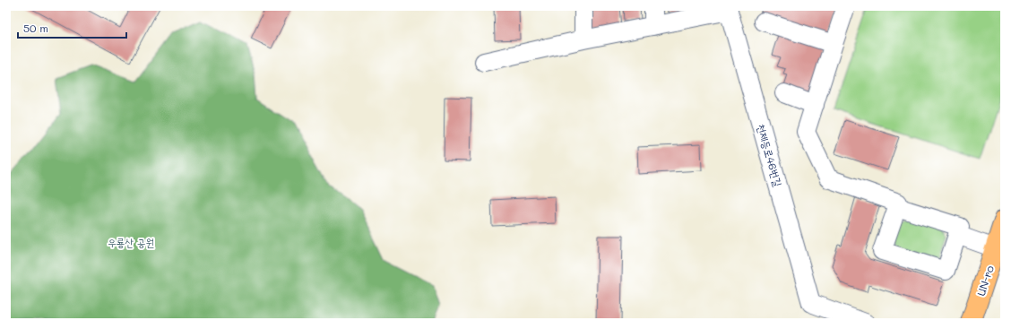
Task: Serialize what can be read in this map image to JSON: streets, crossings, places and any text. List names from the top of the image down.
{
  "streets": {
    "main road": ["UN-ro"],
    "street": ["천제등로46번길"]
  },
  "parks": ["우룡산 공원"],
  "scale_bar": "50 m"
}
